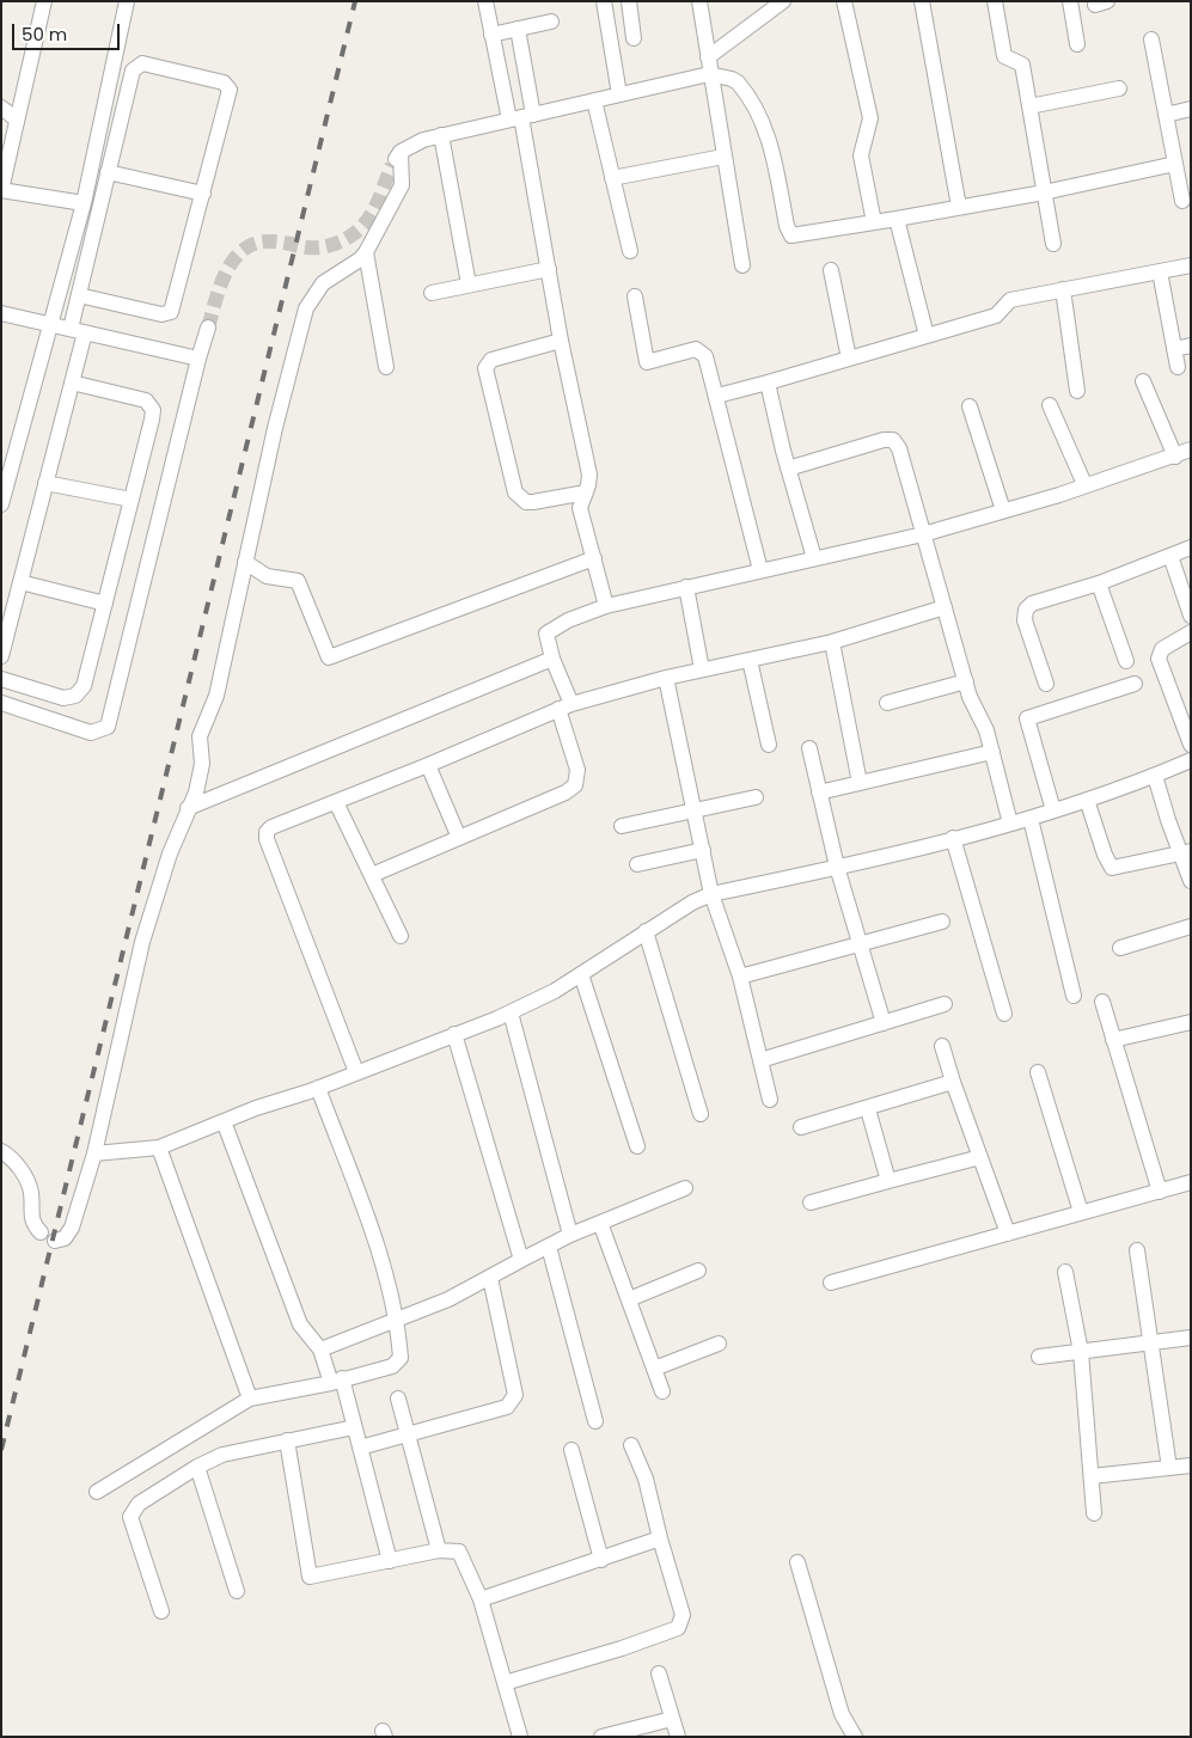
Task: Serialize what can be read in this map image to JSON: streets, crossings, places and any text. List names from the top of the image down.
{
  "scale_bar": "50 m"
}
